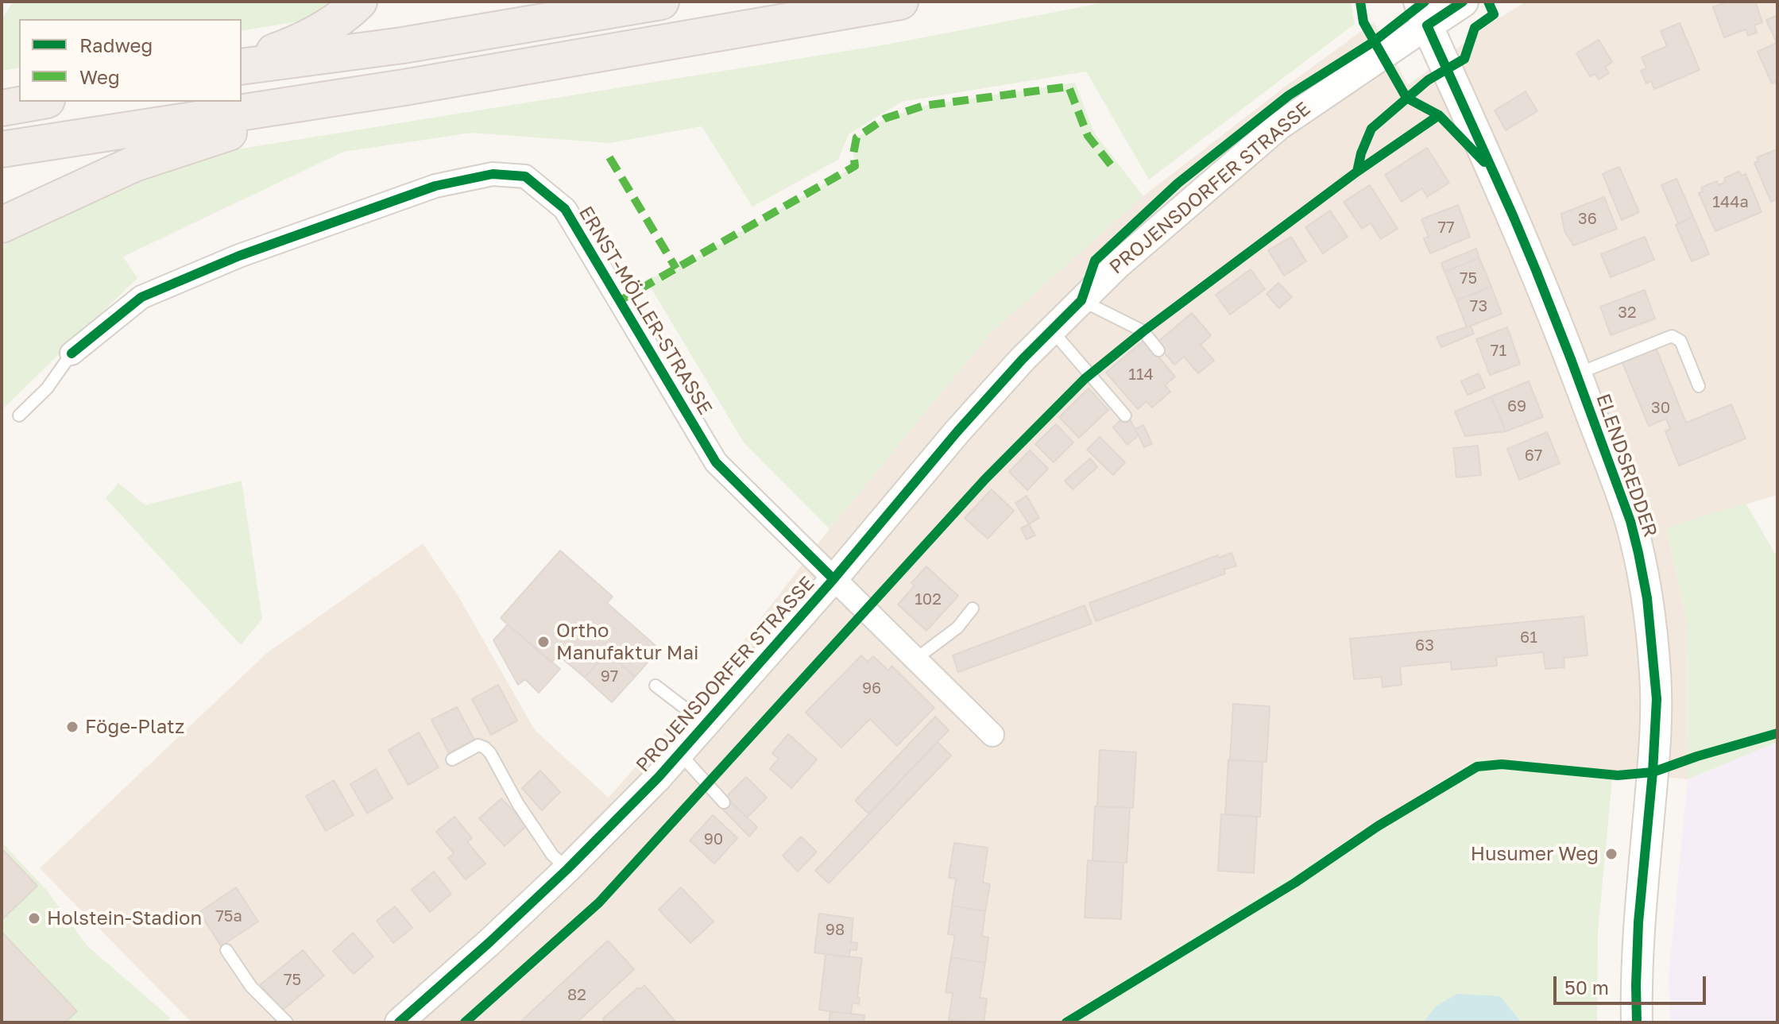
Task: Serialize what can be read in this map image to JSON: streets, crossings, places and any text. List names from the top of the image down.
{
  "streets": {
    "main road": ["PROJENSDORFER STRASSE", "ELENDSREDDER"],
    "street": ["ERNST-MÖLLER-STRASSE"]
  },
  "crossings": [
    ["PROJENSDORFER STRASSE", "ERNST-MÖLLER-STRASSE"],
    ["PROJENSDORFER STRASSE", "ELENDSREDDER"]
  ],
  "places": [
    "Ortho Manufaktur Mai",
    "Föge-Platz",
    "Husumer Weg",
    "Holstein-Stadion"
  ],
  "house_numbers": [
    "144a",
    "36",
    "77",
    "75",
    "73",
    "32",
    "71",
    "114",
    "69",
    "30",
    "67",
    "102",
    "61",
    "63",
    "97",
    "96",
    "90",
    "75a",
    "98",
    "75",
    "82"
  ],
  "legend": ["Radweg", "Weg"],
  "scale_bar": "50 m"
}
